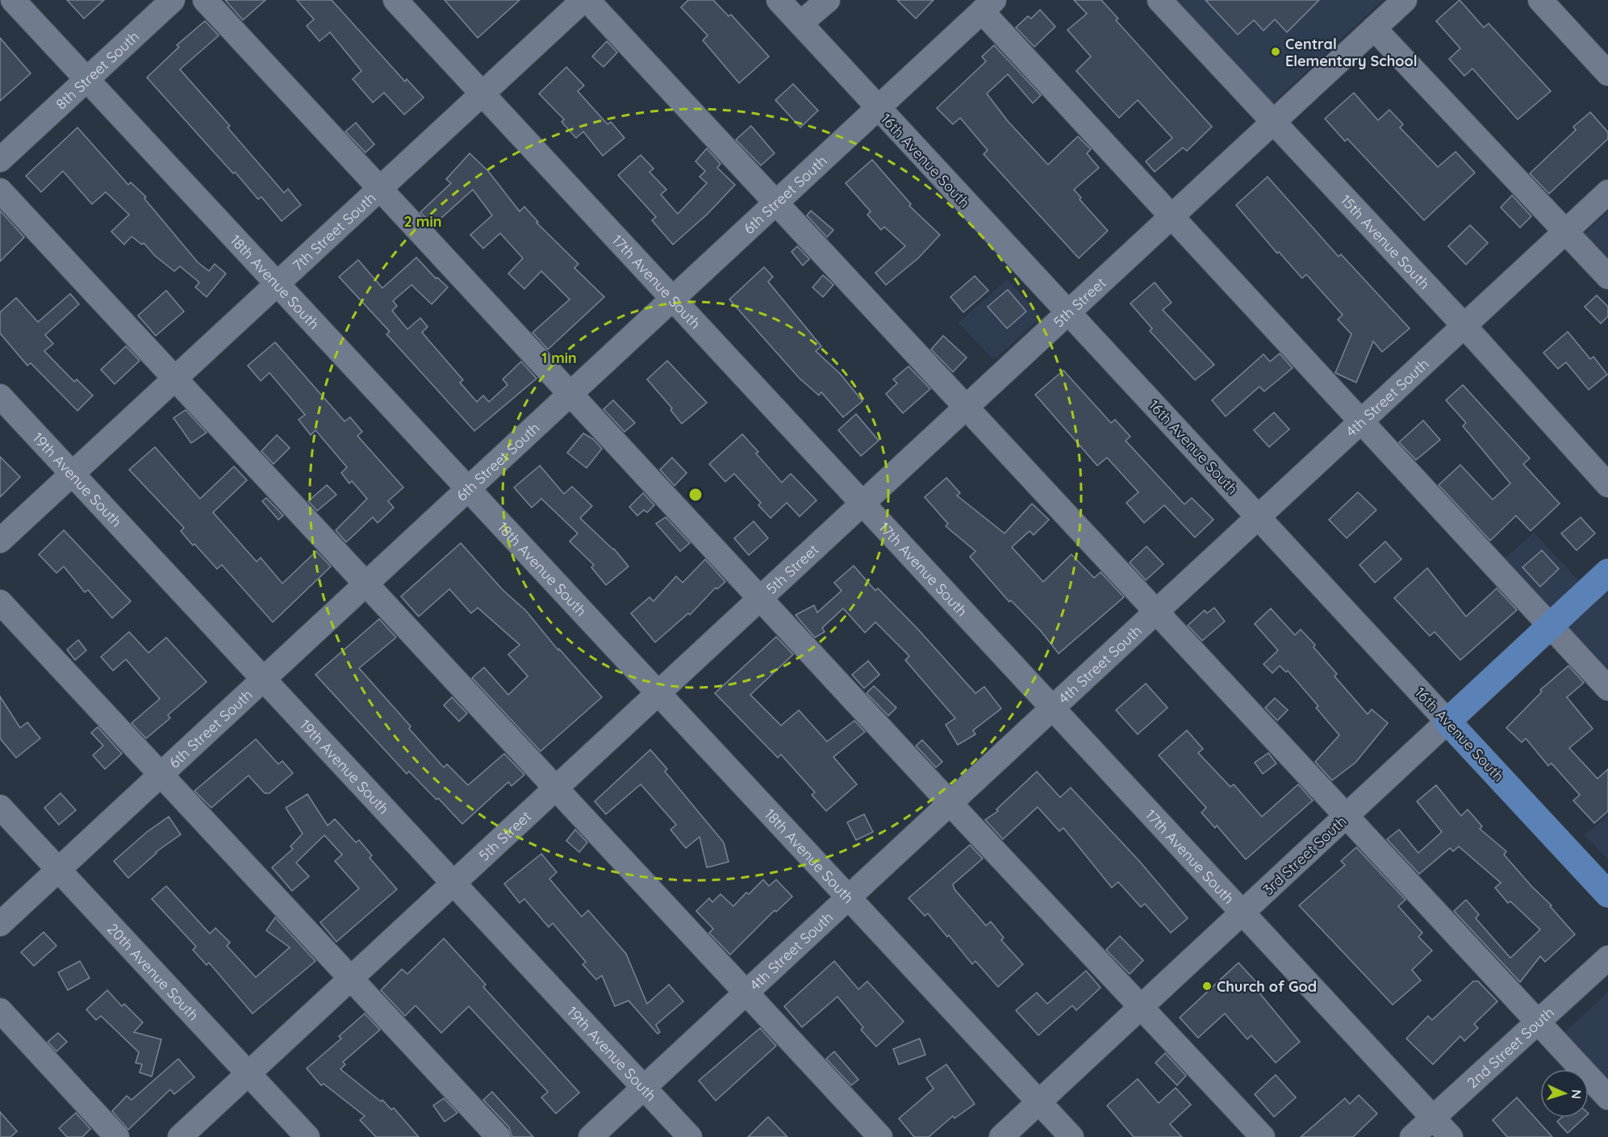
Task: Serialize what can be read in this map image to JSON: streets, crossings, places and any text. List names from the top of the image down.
{
  "streets": {
    "main road": ["16th Avenue South", "3rd Street South"],
    "street": [
      "8th Street South",
      "6th Street South",
      "7th Street South",
      "15th Avenue South",
      "18th Avenue South",
      "17th Avenue South",
      "5th Street",
      "4th Street South",
      "19th Avenue South",
      "20th Avenue South",
      "2nd Street South"
    ]
  },
  "crossings": [
    ["8th Street South", "18th Avenue South"],
    ["16th Avenue South", "6th Street South"],
    ["16th Avenue South", "5th Street"],
    ["16th Avenue South", "4th Street South"],
    ["16th Avenue South", "3rd Street South"],
    ["6th Street South", "18th Avenue South"],
    ["6th Street South", "17th Avenue South"],
    ["6th Street South", "19th Avenue South"],
    ["6th Street South", "20th Avenue South"],
    ["7th Street South", "18th Avenue South"],
    ["7th Street South", "17th Avenue South"],
    ["7th Street South", "19th Avenue South"],
    ["15th Avenue South", "5th Street"],
    ["15th Avenue South", "4th Street South"],
    ["18th Avenue South", "5th Street"],
    ["18th Avenue South", "4th Street South"],
    ["18th Avenue South", "3rd Street South"],
    ["17th Avenue South", "5th Street"],
    ["17th Avenue South", "4th Street South"],
    ["17th Avenue South", "3rd Street South"],
    ["17th Avenue South", "2nd Street South"],
    ["5th Street", "19th Avenue South"],
    ["5th Street", "20th Avenue South"],
    ["4th Street South", "19th Avenue South"]
  ],
  "places": ["Central Elementary School", "Church of God"],
  "north": "right",
  "rings": ["2 min", "1 min"]
}
